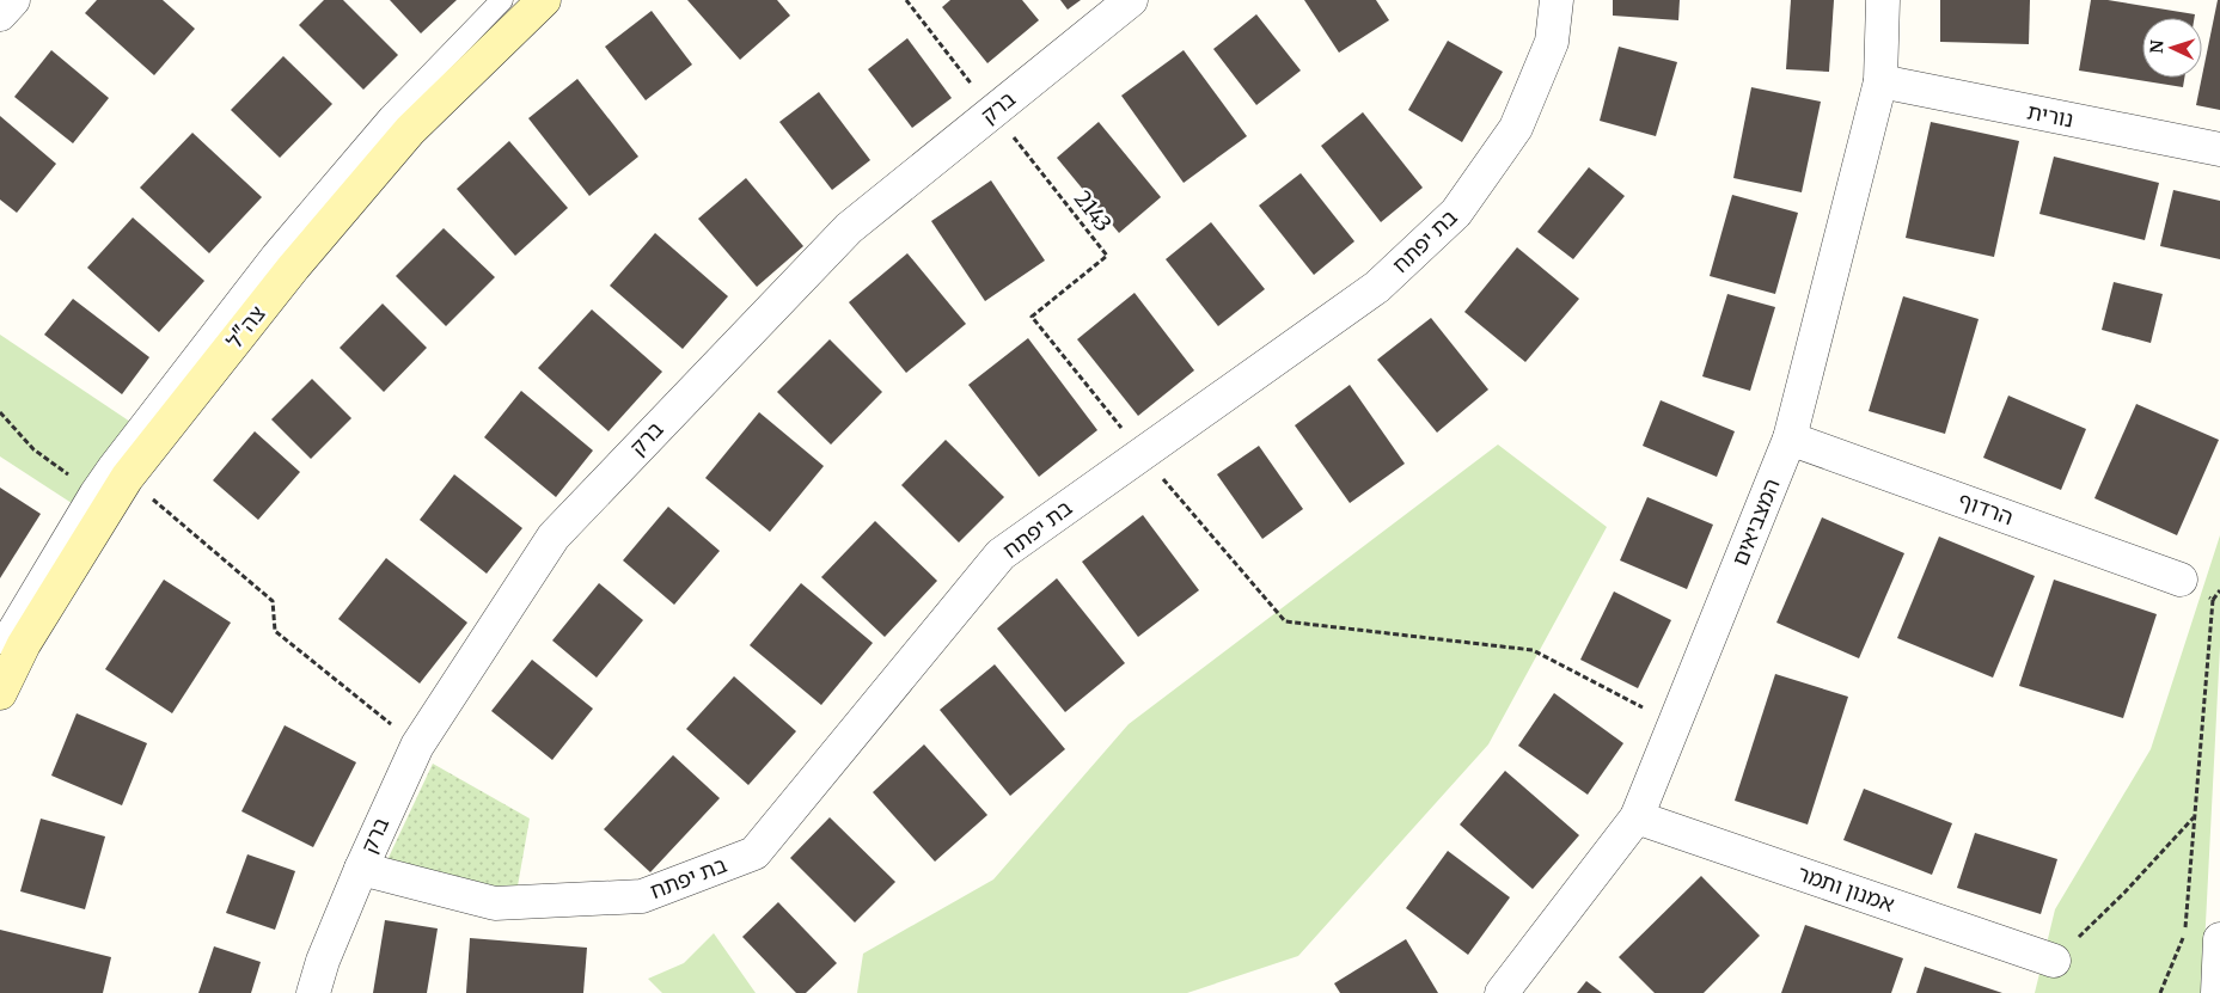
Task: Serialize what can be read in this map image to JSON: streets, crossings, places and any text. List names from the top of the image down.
{
  "streets": {
    "street": [
      "ברק",
      "נורית",
      "בת יפתח",
      "צה\"ל",
      "הרדוף",
      "המצביאים",
      "אמנון ותמר"
    ],
    "path": ["2143"]
  },
  "crossings": [
    ["ברק", "2143"],
    ["ברק", "בת יפתח"],
    ["נורית", "המצביאים"],
    ["2143", "בת יפתח"],
    ["הרדוף", "המצביאים"],
    ["המצביאים", "אמנון ותמר"]
  ],
  "north": "left"
}
